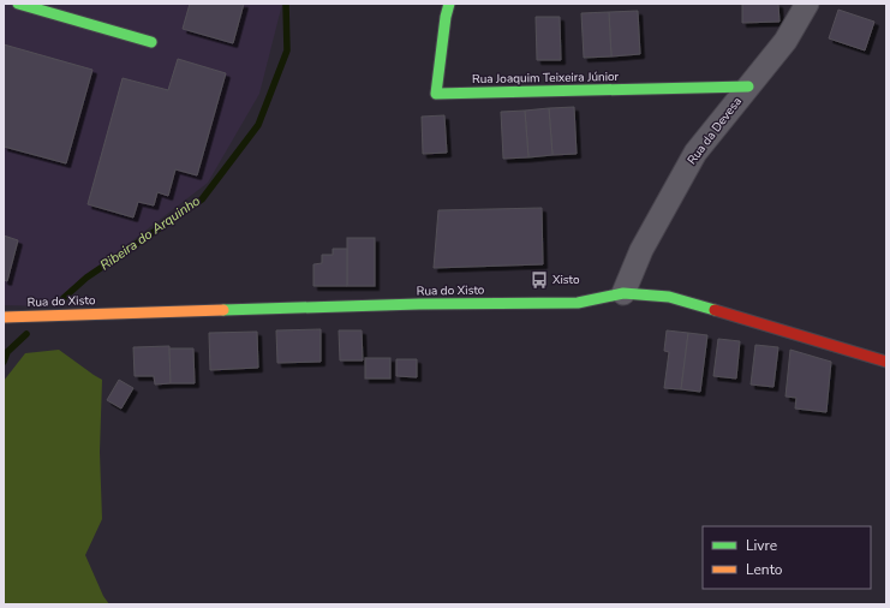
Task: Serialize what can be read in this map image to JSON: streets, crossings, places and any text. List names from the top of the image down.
{
  "streets": {
    "street": ["Rua Joaquim Teixeira Júnior", "Rua da Devesa", "Rua do Xisto"]
  },
  "crossings": [
    ["Rua Joaquim Teixeira Júnior", "Rua da Devesa"],
    ["Rua da Devesa", "Rua do Xisto"]
  ],
  "water": ["Ribeira do Arquinho"],
  "places": {
    "bus stop": ["Xisto"]
  },
  "legend": ["Livre", "Lento"]
}
